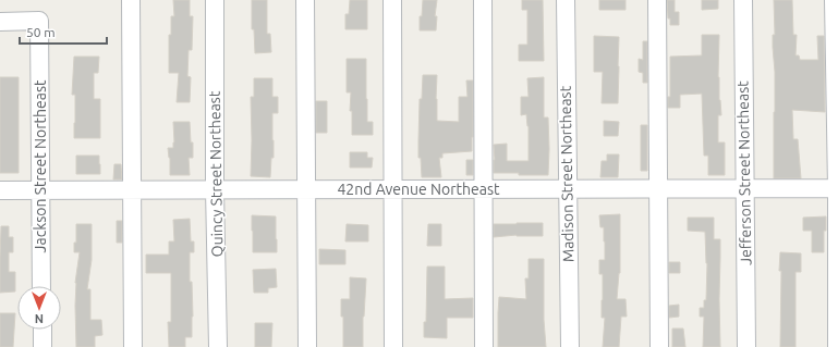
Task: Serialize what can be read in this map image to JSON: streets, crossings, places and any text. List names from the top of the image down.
{
  "streets": {
    "street": [
      "Jackson Street Northeast",
      "Jefferson Street Northeast",
      "Quincy Street Northeast",
      "Madison Street Northeast",
      "42nd Avenue Northeast"
    ]
  },
  "crossings": [
    ["Jackson Street Northeast", "42nd Avenue Northeast"],
    ["Jefferson Street Northeast", "42nd Avenue Northeast"],
    ["Quincy Street Northeast", "42nd Avenue Northeast"],
    ["Madison Street Northeast", "42nd Avenue Northeast"]
  ],
  "scale_bar": "50 m",
  "north": "bottom"
}
